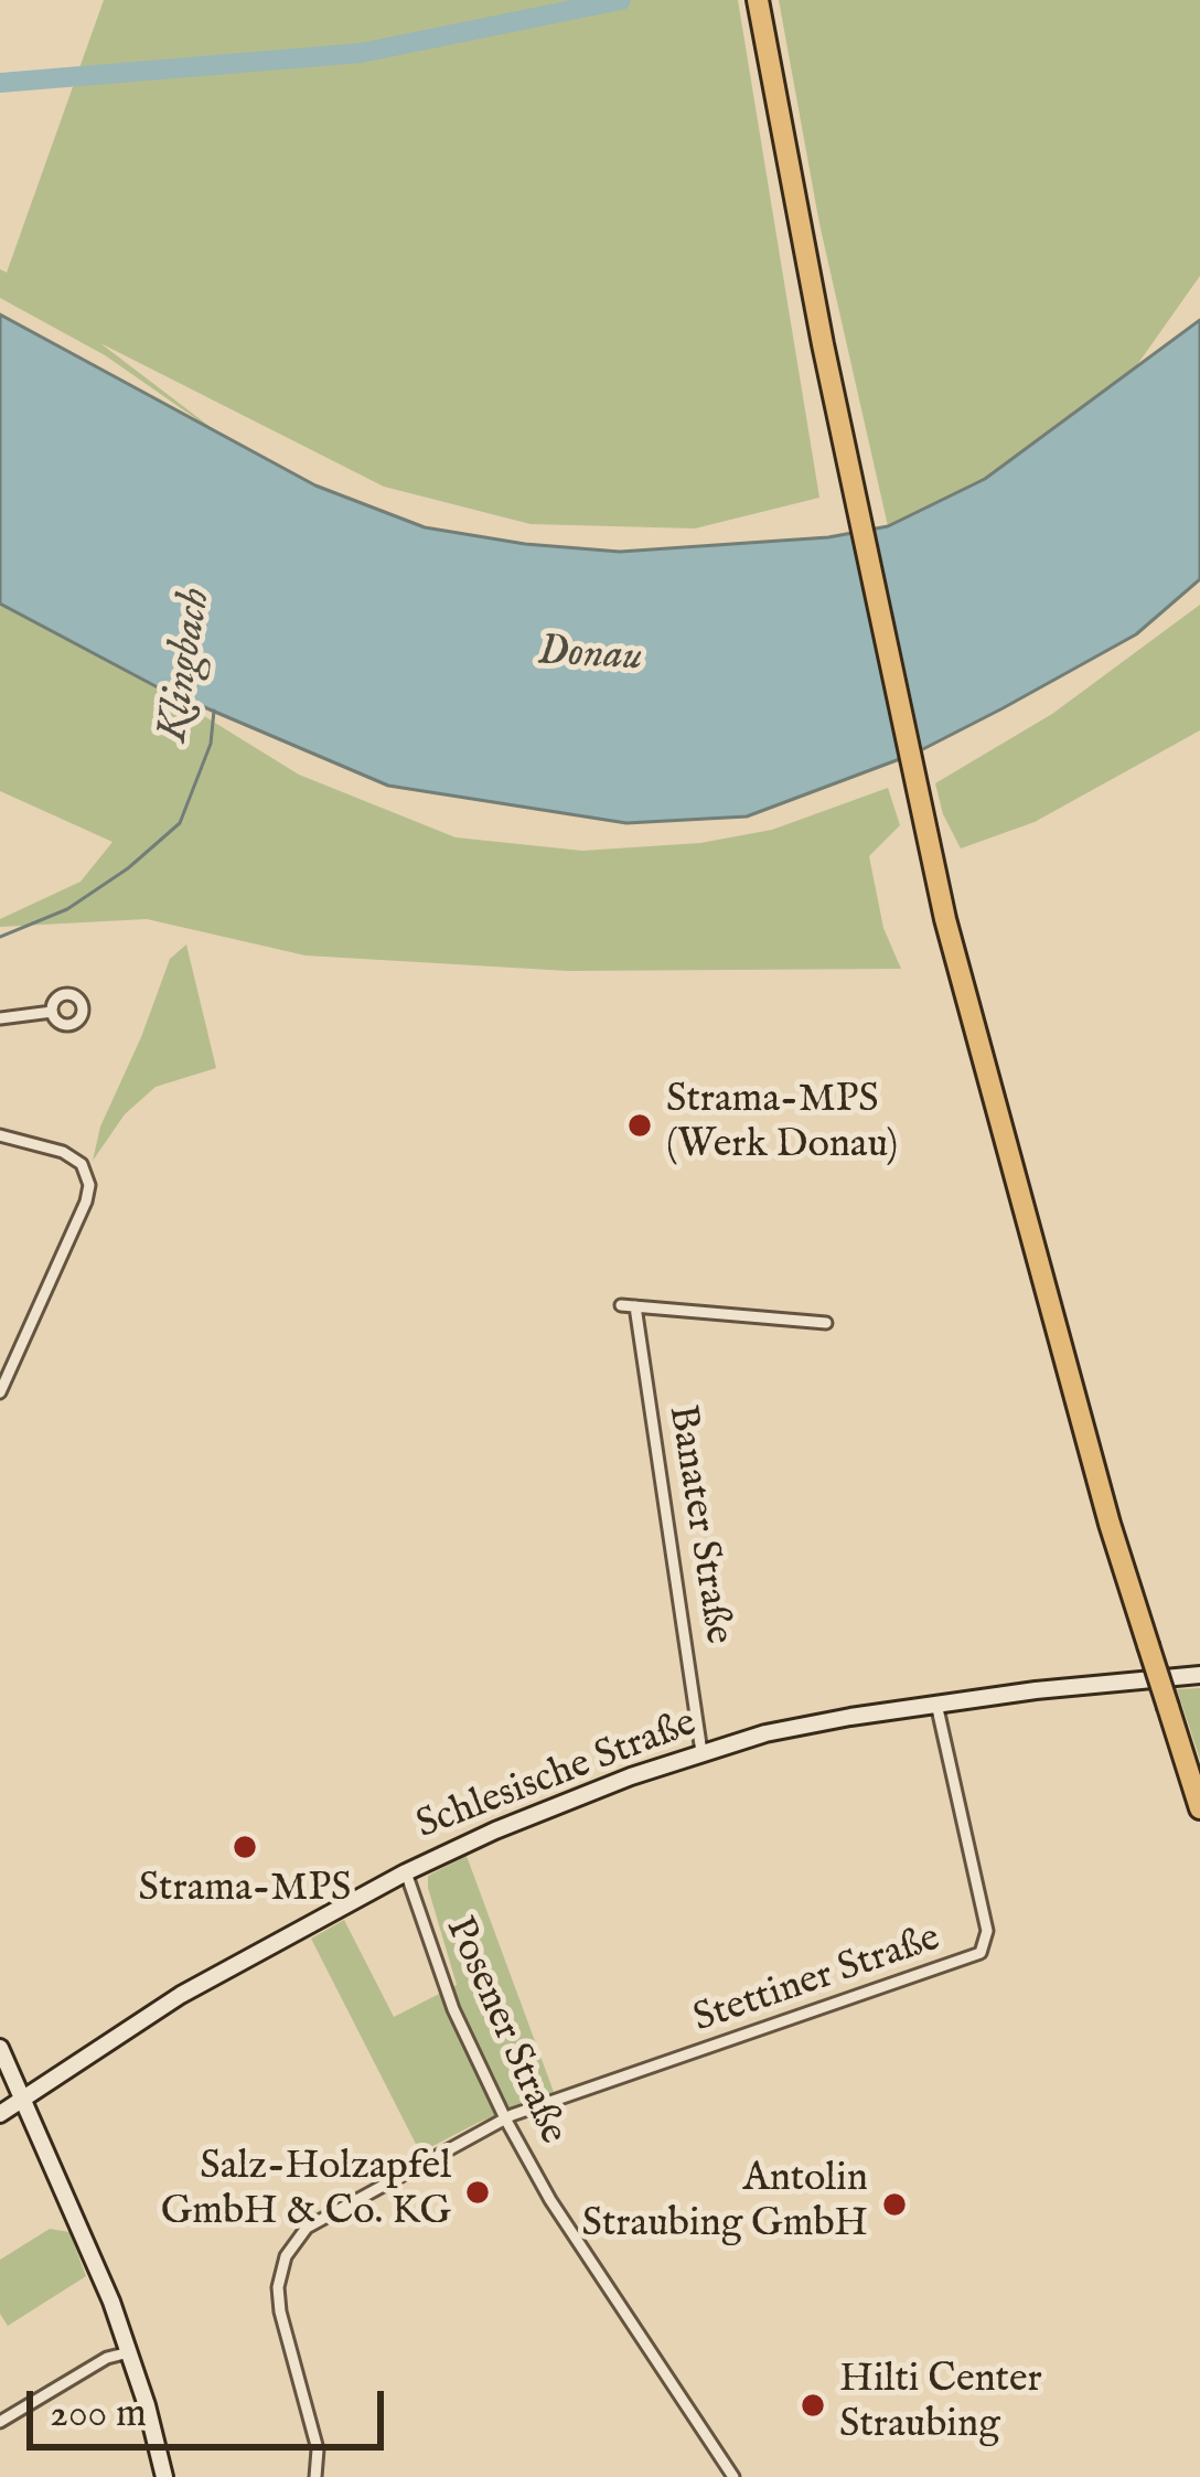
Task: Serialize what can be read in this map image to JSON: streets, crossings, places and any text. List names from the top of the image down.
{
  "streets": {
    "street": [
      "Banater Straße",
      "Schlesische Straße",
      "Stettiner Straße",
      "Posener Straße"
    ]
  },
  "crossings": [
    ["Banater Straße", "Schlesische Straße"],
    ["Schlesische Straße", "Stettiner Straße"],
    ["Schlesische Straße", "Posener Straße"],
    ["Stettiner Straße", "Posener Straße"]
  ],
  "water": ["Donau", "Klingbach"],
  "places": [
    "Strama-MPS (Werk Donau)",
    "Strama-MPS",
    "Salz-Holzapfel GmbH & Co. KG",
    "Antolin Straubing GmbH",
    "Hilti Center Straubing"
  ],
  "scale_bar": "200 m"
}
